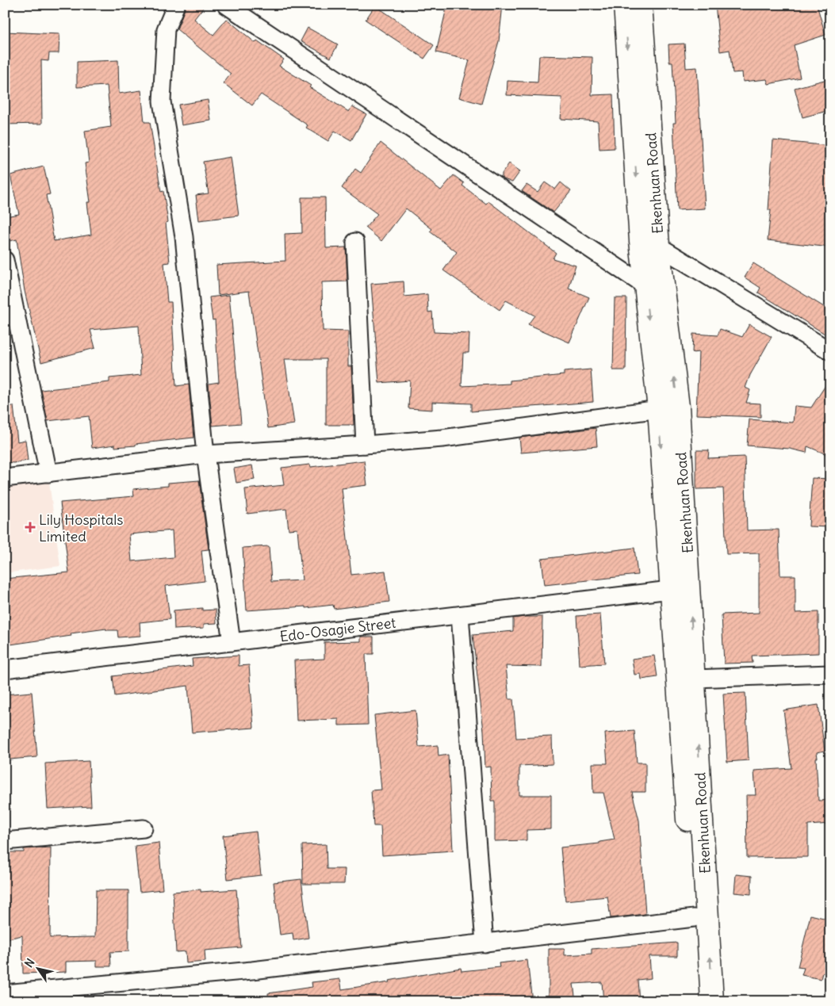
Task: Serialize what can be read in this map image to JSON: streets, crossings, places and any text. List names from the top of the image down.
{
  "streets": {
    "main road": ["Ekenhuan Road"],
    "street": ["Edo-Osagie Street"]
  },
  "crossings": [
    ["Ekenhuan Road", "Edo-Osagie Street"]
  ],
  "places": {
    "health": ["Lily Hospitals Limited"]
  },
  "north": "top left"
}
